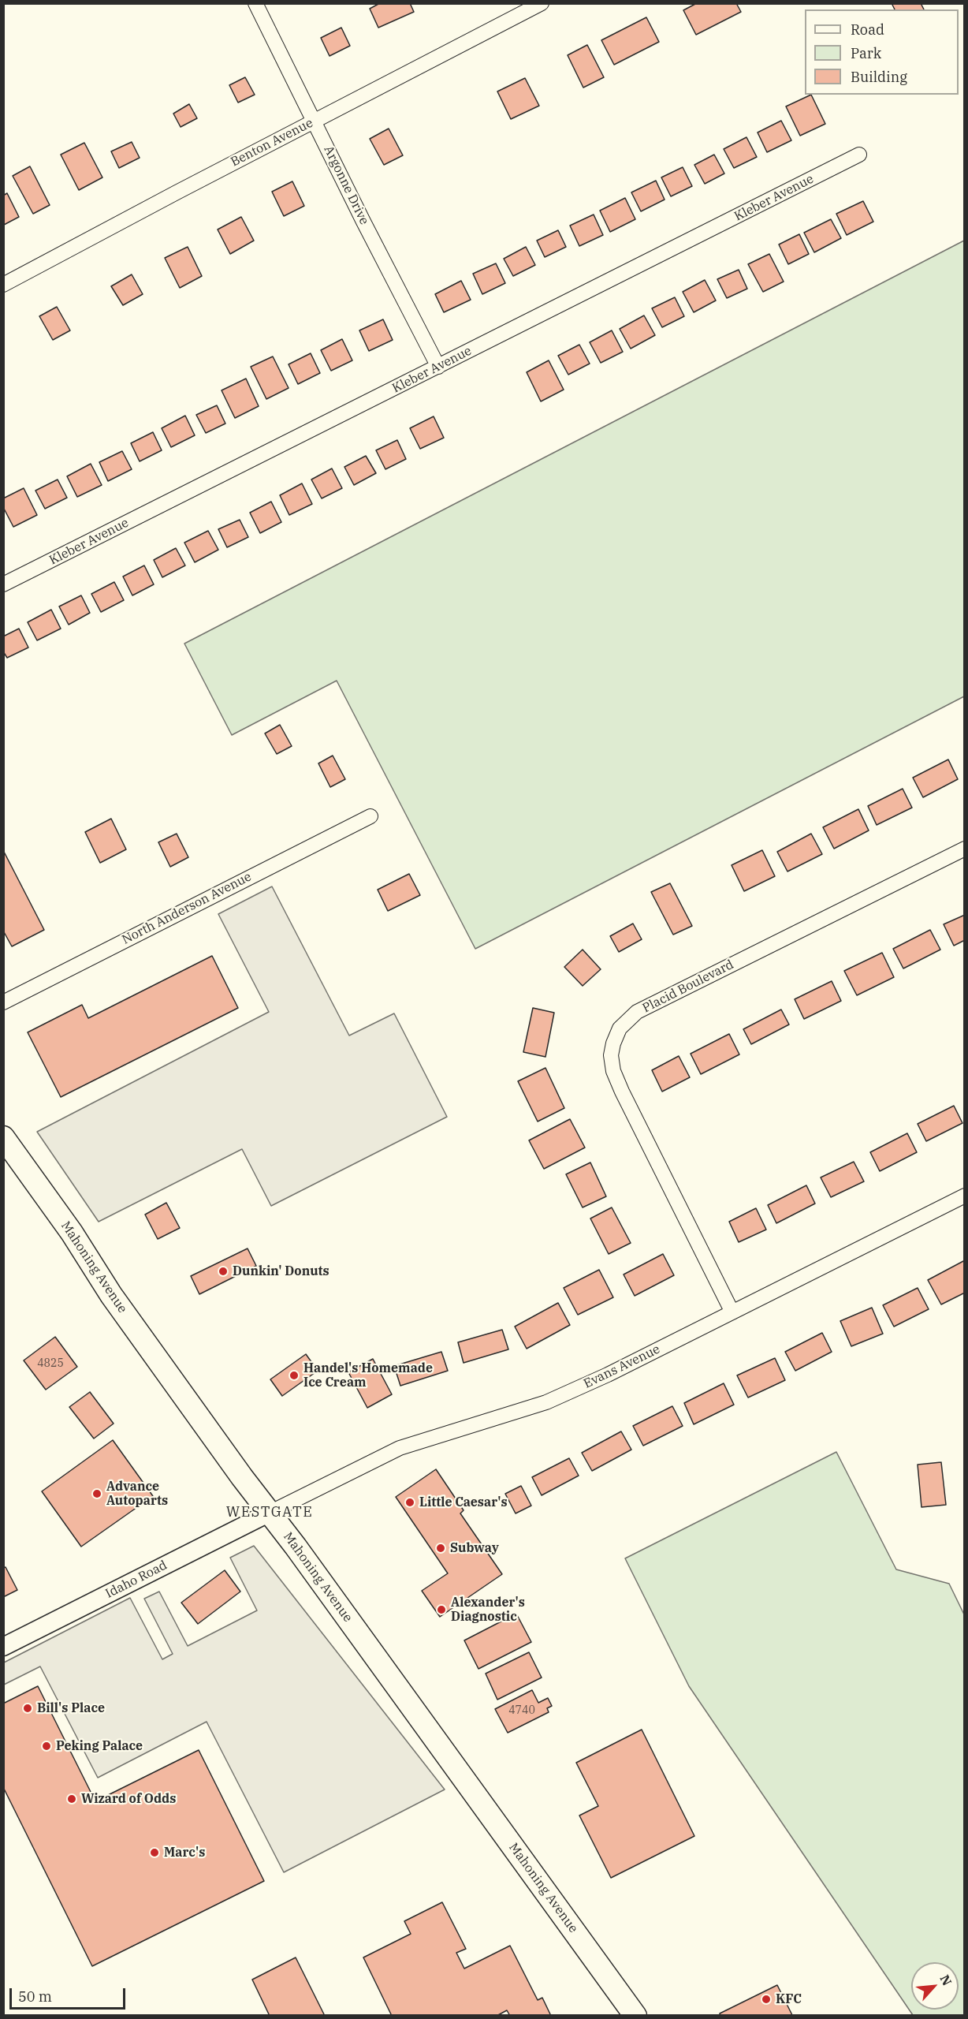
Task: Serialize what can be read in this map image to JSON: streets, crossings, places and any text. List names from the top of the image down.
{
  "streets": {
    "main road": ["Mahoning Avenue"],
    "street": [
      "Benton Avenue",
      "Argonne Drive",
      "Kleber Avenue",
      "North Anderson Avenue",
      "Placid Boulevard",
      "Evans Avenue",
      "Idaho Road"
    ]
  },
  "crossings": [
    ["Benton Avenue", "Argonne Drive"],
    ["Argonne Drive", "Kleber Avenue"],
    ["Placid Boulevard", "Evans Avenue"],
    ["Mahoning Avenue", "Evans Avenue"],
    ["Mahoning Avenue", "Idaho Road"],
    ["Evans Avenue", "Idaho Road"]
  ],
  "districts": ["WESTGATE"],
  "places": [
    "Dunkin' Donuts",
    "Handel's Homemade Ice Cream",
    "Advance Autoparts",
    "Little Caesar's",
    "Subway",
    "Alexander's Diagnostic",
    "Bill's Place",
    "Peking Palace",
    "Wizard of Odds",
    "Marc's",
    "KFC"
  ],
  "house_numbers": ["4825", "4740"],
  "legend": ["Road", "Park", "Building"],
  "scale_bar": "50 m",
  "north": "top right"
}
